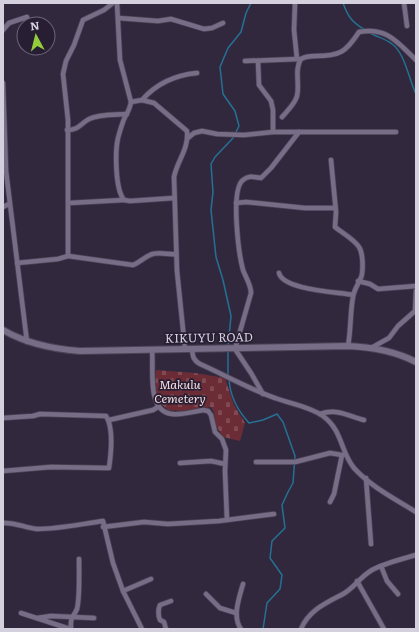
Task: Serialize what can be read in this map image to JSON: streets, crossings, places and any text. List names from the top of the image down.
{
  "streets": {
    "main road": ["KIKUYU ROAD"]
  },
  "parks": ["Makulu Cemetery"],
  "north": "top"
}
